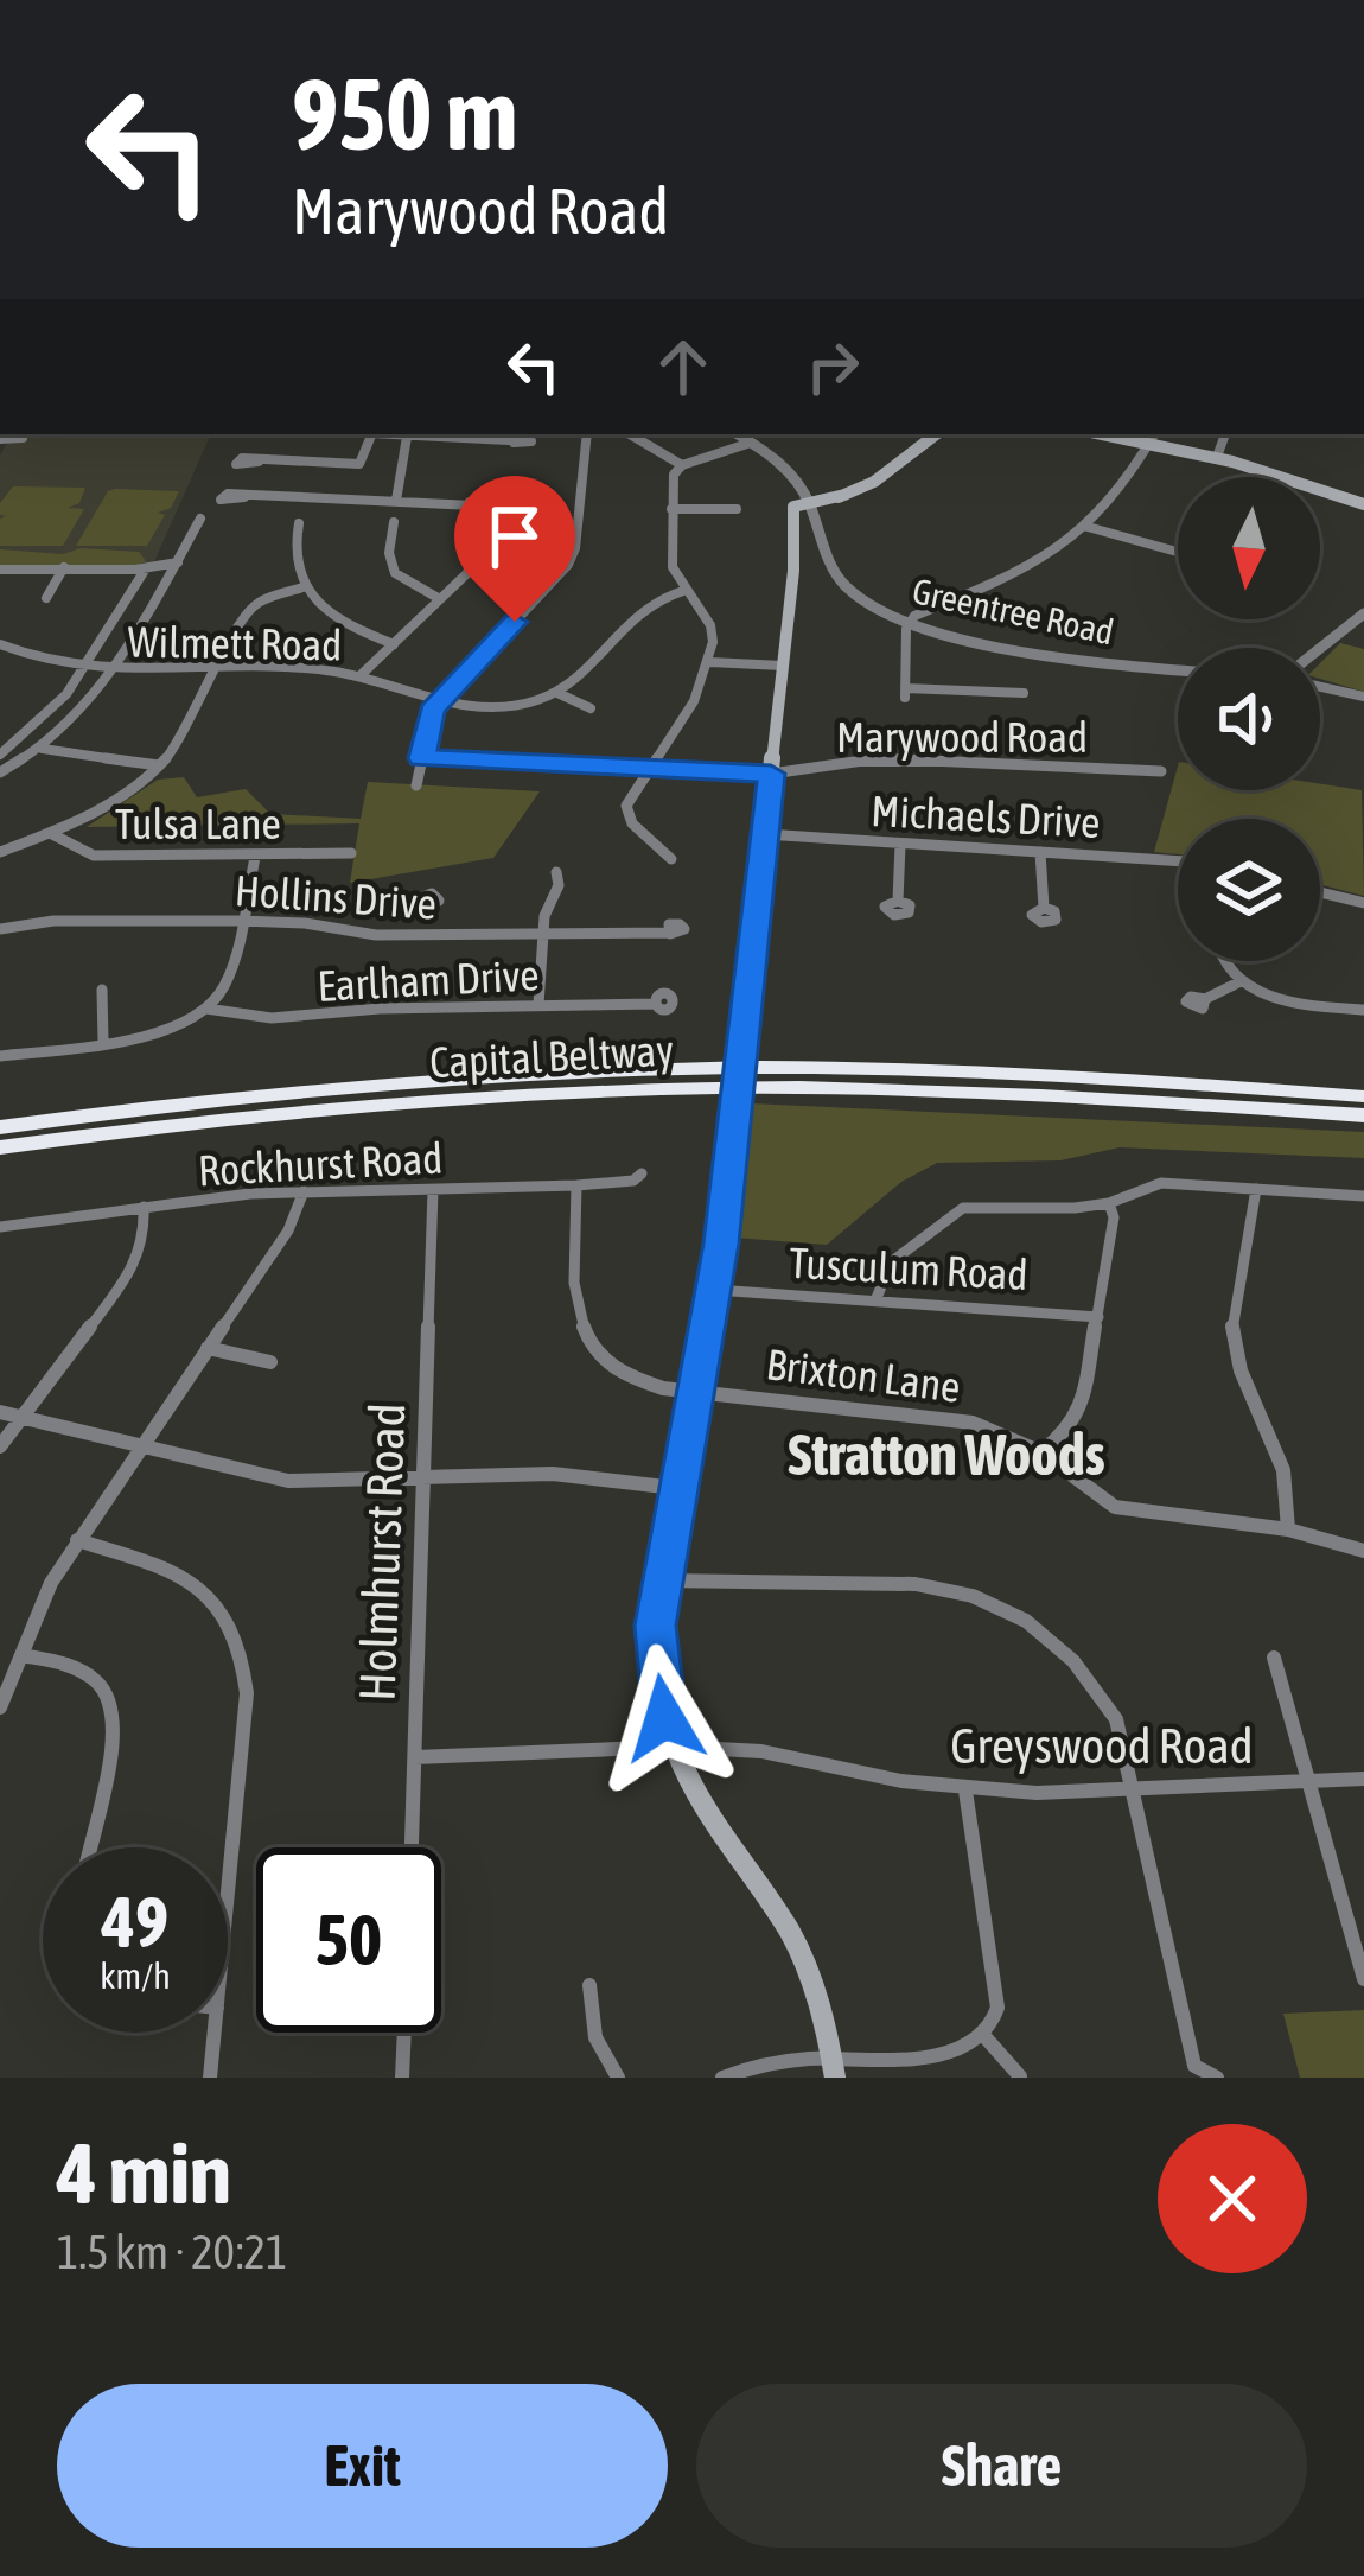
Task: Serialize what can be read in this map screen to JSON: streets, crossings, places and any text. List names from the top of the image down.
{
  "streets": {
    "highway": ["Capital Beltway"],
    "street": [
      "Greentree Road",
      "Wilmett Road",
      "Marywood Road",
      "Michaels Drive",
      "Tulsa Lane",
      "Hollins Drive",
      "Earlham Drive",
      "Rockhurst Road",
      "Tusculum Road",
      "Brixton Lane",
      "Holmhurst Road",
      "Greyswood Road"
    ]
  },
  "crossings": [
    ["Rockhurst Road", "Brixton Lane"],
    ["Rockhurst Road", "Holmhurst Road"],
    ["Holmhurst Road", "Greyswood Road"]
  ],
  "districts": ["Stratton Woods"],
  "north": "bottom",
  "page": {
    "turn": ["950 m", "Marywood Road"],
    "speed": "49 km/h",
    "limit": "50",
    "heading": ["4 min", "1.5 km · 20:21"],
    "buttons": ["Exit", "Share"]
  }
}
